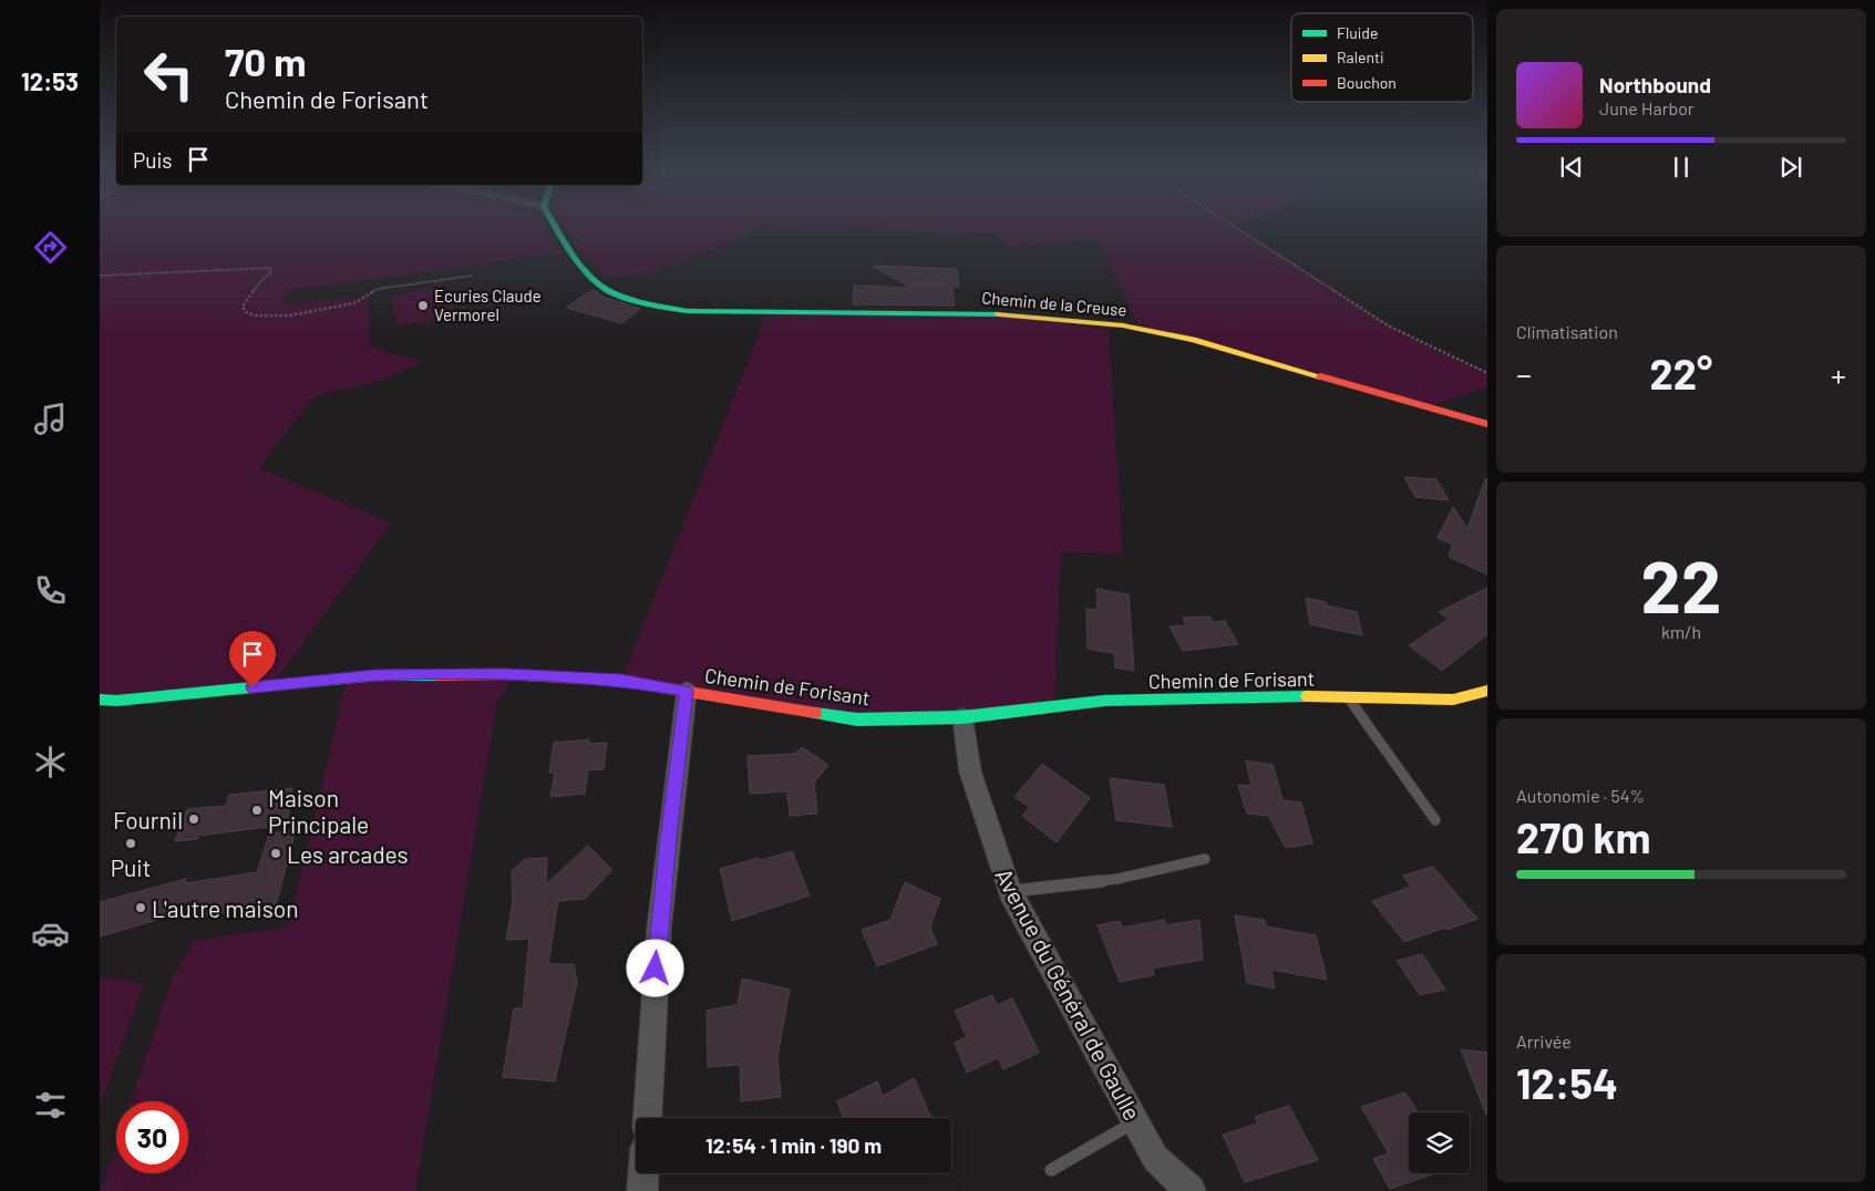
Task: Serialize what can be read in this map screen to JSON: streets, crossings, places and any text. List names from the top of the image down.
{
  "streets": {
    "street": ["Chemin de la Creuse", "Chemin de Forisant", "Avenue du Général de Gaulle"]
  },
  "crossings": [
    ["Chemin de Forisant", "Avenue du Général de Gaulle"]
  ],
  "places": [
    "Ecuries Claude Vermorel",
    "Maison Principale",
    "Fournil",
    "Puit",
    "Les arcades",
    "L'autre maison"
  ],
  "legend": ["Fluide", "Ralenti", "Bouchon"],
  "page": {
    "tabs": "12:53",
    "turn": ["70 m", "Chemin de Forisant"],
    "song": ["Northbound", "June Harbor"],
    "then": "Puis",
    "tile": [
      "Climatisation",
      ["22", "km/h"],
      ["Autonomie · 54%", "270 km"],
      ["Arrivée", "12:54"]
    ],
    "heat": ["−", "22°", "+"],
    "limit": "30",
    "trip": "12:54 · 1 min · 190 m"
  }
}
